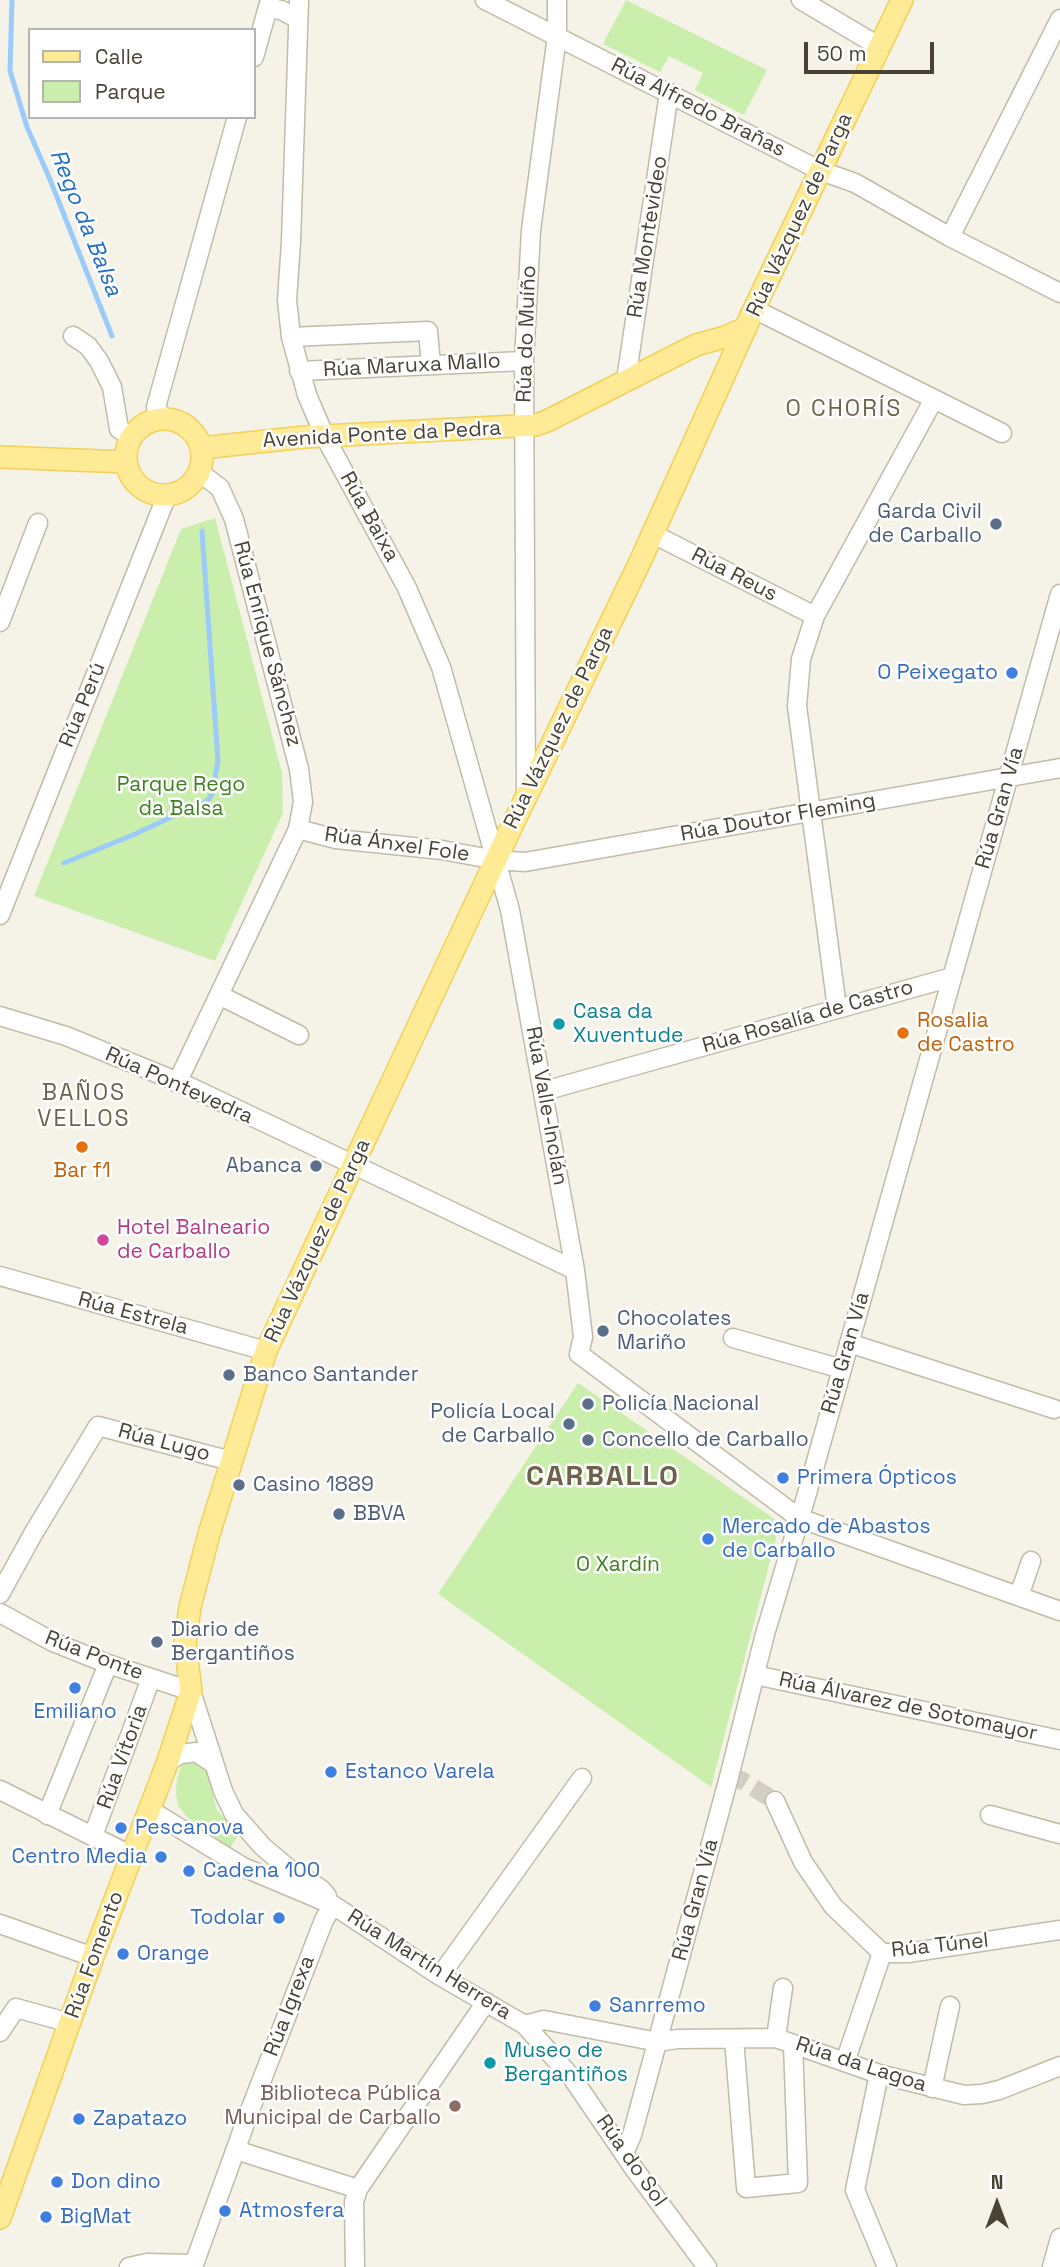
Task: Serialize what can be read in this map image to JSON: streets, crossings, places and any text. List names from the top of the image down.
{
  "streets": {
    "main road": ["Rúa Vázquez de Parga", "Avenida Ponte da Pedra", "Rúa Fomento"],
    "street": [
      "Rúa Alfredo Brañas",
      "Rúa Montevideo",
      "Rúa do Muíño",
      "Rúa Maruxa Mallo",
      "Rúa Baixa",
      "Rúa Reus",
      "Rúa Enrique Sánchez",
      "Rúa Perú",
      "Rúa Gran Vía",
      "Rúa Doutor Fleming",
      "Rúa Ánxel Fole",
      "Rúa Rosalía de Castro",
      "Rúa Pontevedra",
      "Rúa Valle-Inclán",
      "Rúa Estrela",
      "Rúa Lugo",
      "Rúa Ponte",
      "Rúa Álvarez de Sotomayor",
      "Rúa Vitoria",
      "Rúa Túnel",
      "Rúa Martín Herrera",
      "Rúa Igrexa",
      "Rúa da Lagoa",
      "Rúa do Sol"
    ]
  },
  "crossings": [
    ["Rúa Alfredo Brañas", "Rúa Vázquez de Parga"],
    ["Rúa Alfredo Brañas", "Rúa Montevideo"],
    ["Rúa Alfredo Brañas", "Rúa do Muíño"],
    ["Rúa Vázquez de Parga", "Rúa do Muíño"],
    ["Rúa Vázquez de Parga", "Avenida Ponte da Pedra"],
    ["Rúa Vázquez de Parga", "Rúa Baixa"],
    ["Rúa Vázquez de Parga", "Rúa Reus"],
    ["Rúa Vázquez de Parga", "Rúa Doutor Fleming"],
    ["Rúa Vázquez de Parga", "Rúa Ánxel Fole"],
    ["Rúa Vázquez de Parga", "Rúa Pontevedra"],
    ["Rúa Vázquez de Parga", "Rúa Valle-Inclán"],
    ["Rúa Vázquez de Parga", "Rúa Estrela"],
    ["Rúa Vázquez de Parga", "Rúa Lugo"],
    ["Rúa Vázquez de Parga", "Rúa Ponte"],
    ["Rúa Vázquez de Parga", "Rúa Fomento"],
    ["Rúa Montevideo", "Avenida Ponte da Pedra"],
    ["Rúa do Muíño", "Rúa Maruxa Mallo"],
    ["Rúa do Muíño", "Avenida Ponte da Pedra"],
    ["Rúa Maruxa Mallo", "Rúa Baixa"],
    ["Avenida Ponte da Pedra", "Rúa Baixa"],
    ["Avenida Ponte da Pedra", "Rúa Enrique Sánchez"],
    ["Avenida Ponte da Pedra", "Rúa Perú"],
    ["Rúa Baixa", "Rúa Doutor Fleming"],
    ["Rúa Baixa", "Rúa Ánxel Fole"],
    ["Rúa Baixa", "Rúa Valle-Inclán"],
    ["Rúa Enrique Sánchez", "Rúa Perú"],
    ["Rúa Enrique Sánchez", "Rúa Ánxel Fole"],
    ["Rúa Enrique Sánchez", "Rúa Pontevedra"],
    ["Rúa Gran Vía", "Rúa Doutor Fleming"],
    ["Rúa Gran Vía", "Rúa Rosalía de Castro"],
    ["Rúa Gran Vía", "Rúa Valle-Inclán"],
    ["Rúa Gran Vía", "Rúa Álvarez de Sotomayor"],
    ["Rúa Gran Vía", "Rúa da Lagoa"],
    ["Rúa Gran Vía", "Rúa do Sol"],
    ["Rúa Doutor Fleming", "Rúa Ánxel Fole"],
    ["Rúa Doutor Fleming", "Rúa Valle-Inclán"],
    ["Rúa Ánxel Fole", "Rúa Valle-Inclán"],
    ["Rúa Rosalía de Castro", "Rúa Valle-Inclán"],
    ["Rúa Pontevedra", "Rúa Valle-Inclán"],
    ["Rúa Ponte", "Rúa Vitoria"],
    ["Rúa Ponte", "Rúa Fomento"],
    ["Rúa Martín Herrera", "Rúa Igrexa"],
    ["Rúa Martín Herrera", "Rúa da Lagoa"],
    ["Rúa Martín Herrera", "Rúa do Sol"],
    ["Rúa da Lagoa", "Rúa do Sol"]
  ],
  "districts": ["O CHORÍS", "BAÑOS VELLOS", "CARBALLO"],
  "water": ["Rego da Balsa"],
  "parks": ["Parque Rego da Balsa", "O Xardín"],
  "places": [
    "Garda Civil de Carballo",
    "O Peixegato",
    "Casa da Xuventude",
    "Rosalia de Castro",
    "Bar f1",
    "Abanca",
    "Hotel Balneario de Carballo",
    "Chocolates Mariño",
    "Banco Santander",
    "Policía Nacional",
    "Policía Local de Carballo",
    "Concello de Carballo",
    "Primera Ópticos",
    "Casino 1889",
    "BBVA",
    "Mercado de Abastos de Carballo",
    "Diario de Bergantiños",
    "Emiliano",
    "Estanco Varela",
    "Pescanova",
    "Centro Media",
    "Cadena 100",
    "Todolar",
    "Orange",
    "Sanrremo",
    "Museo de Bergantiños",
    "Biblioteca Pública Municipal de Carballo",
    "Zapatazo",
    "Don dino",
    "Atmosfera",
    "BigMat"
  ],
  "legend": ["Calle", "Parque"],
  "scale_bar": "50 m",
  "north": "top"
}
